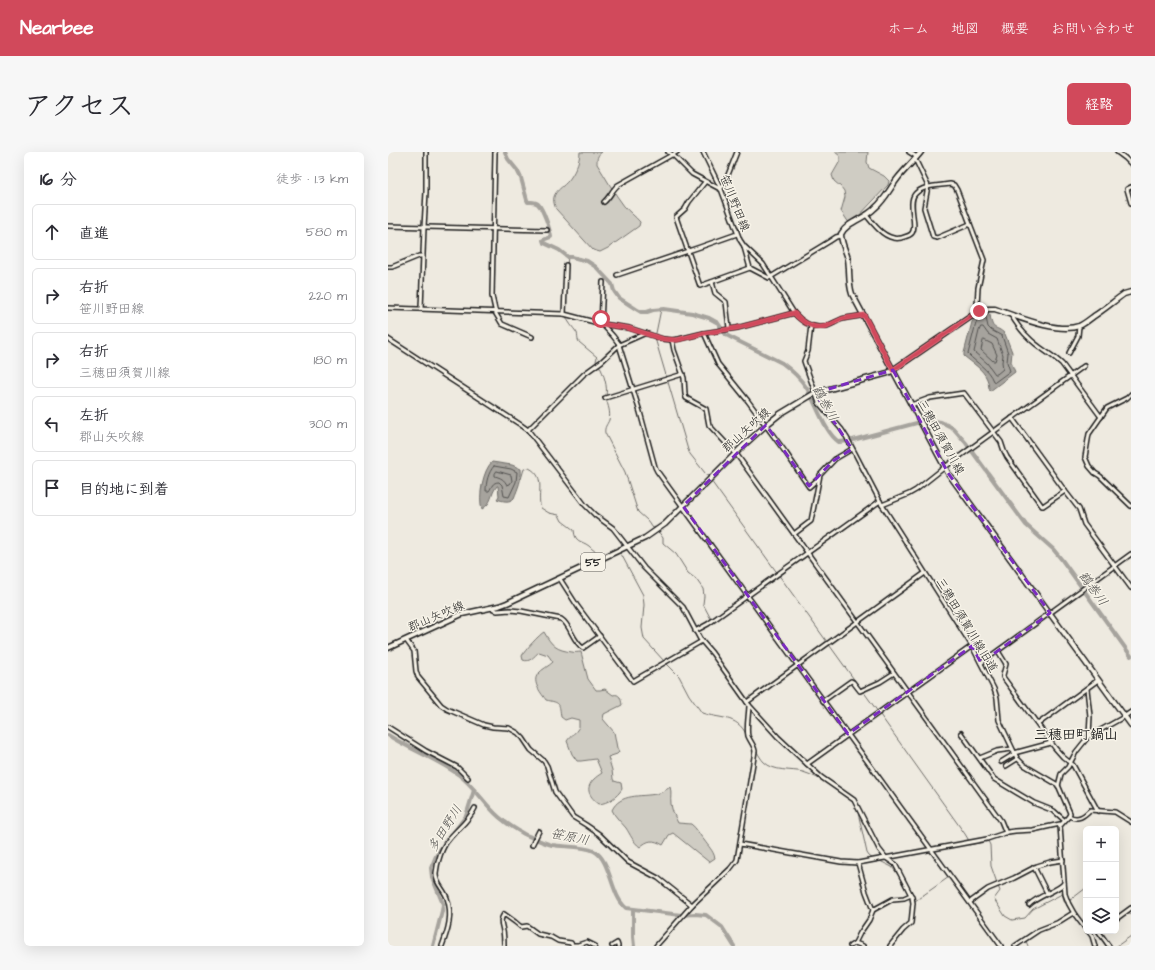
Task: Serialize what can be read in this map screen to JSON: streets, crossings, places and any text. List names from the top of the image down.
{
  "streets": {
    "main road": ["郡山矢吹線", "三穂田須賀川線", "55"],
    "street": ["笹川野田線", "三穂田須賀川線旧道"]
  },
  "crossings": [
    ["笹川野田線", "三穂田須賀川線旧道"],
    ["郡山矢吹線", "三穂田須賀川線"],
    ["郡山矢吹線", "三穂田須賀川線旧道"]
  ],
  "districts": ["三穂田町鍋山"],
  "water": ["鶴巻川", "多田野川", "笹原川"],
  "page": {
    "header": "Nearbee",
    "nav": [
      "ホーム",
      "地図",
      "概要",
      "お問い合わせ"
    ],
    "title": "アクセス",
    "buttons": "経路",
    "heading": ["16 分", "徒歩 · 1.3 km"],
    "list": [
      ["直進", "580 m"],
      ["右折", "笹川野田線", "220 m"],
      ["右折", "三穂田須賀川線", "180 m"],
      ["左折", "郡山矢吹線", "300 m"],
      "目的地に到着"
    ],
    "map_buttons": ["+", "−"]
  }
}
